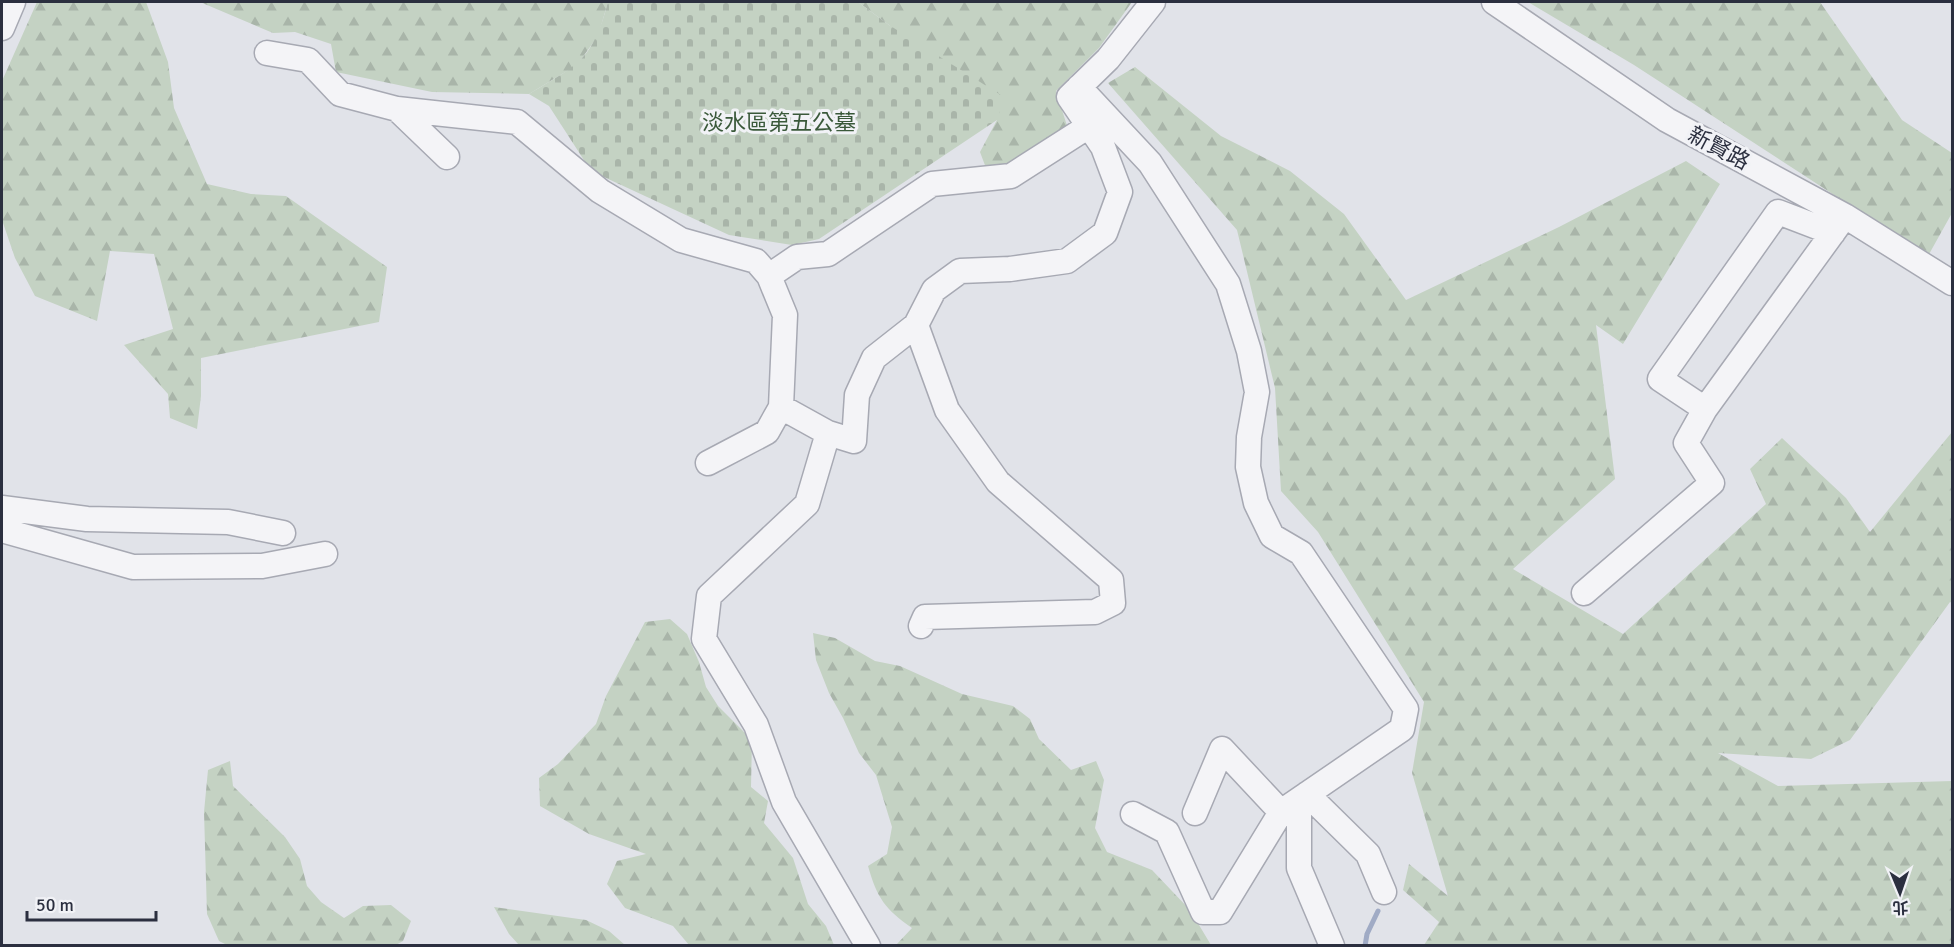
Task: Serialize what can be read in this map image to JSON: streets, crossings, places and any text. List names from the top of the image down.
{
  "streets": {
    "street": ["新賢路"]
  },
  "parks": ["淡水區第五公墓"],
  "scale_bar": "50 m",
  "north": "bottom"
}
